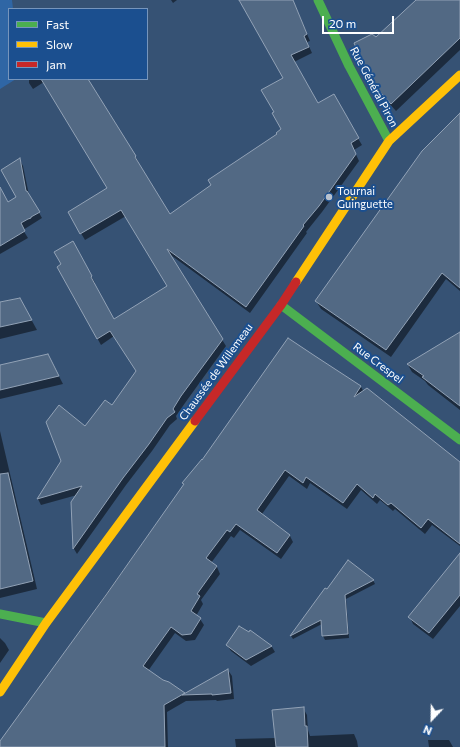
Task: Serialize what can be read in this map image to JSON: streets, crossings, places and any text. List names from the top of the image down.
{
  "streets": {
    "street": ["Rue Général Piron", "Rue Crespel", "Chaussée de Willemeau"]
  },
  "crossings": [
    ["Rue Général Piron", "Chaussée de Willemeau"],
    ["Rue Crespel", "Chaussée de Willemeau"]
  ],
  "places": ["Tournai Guinguette"],
  "legend": ["Fast", "Slow", "Jam"],
  "scale_bar": "20 m",
  "north": "bottom"
}
